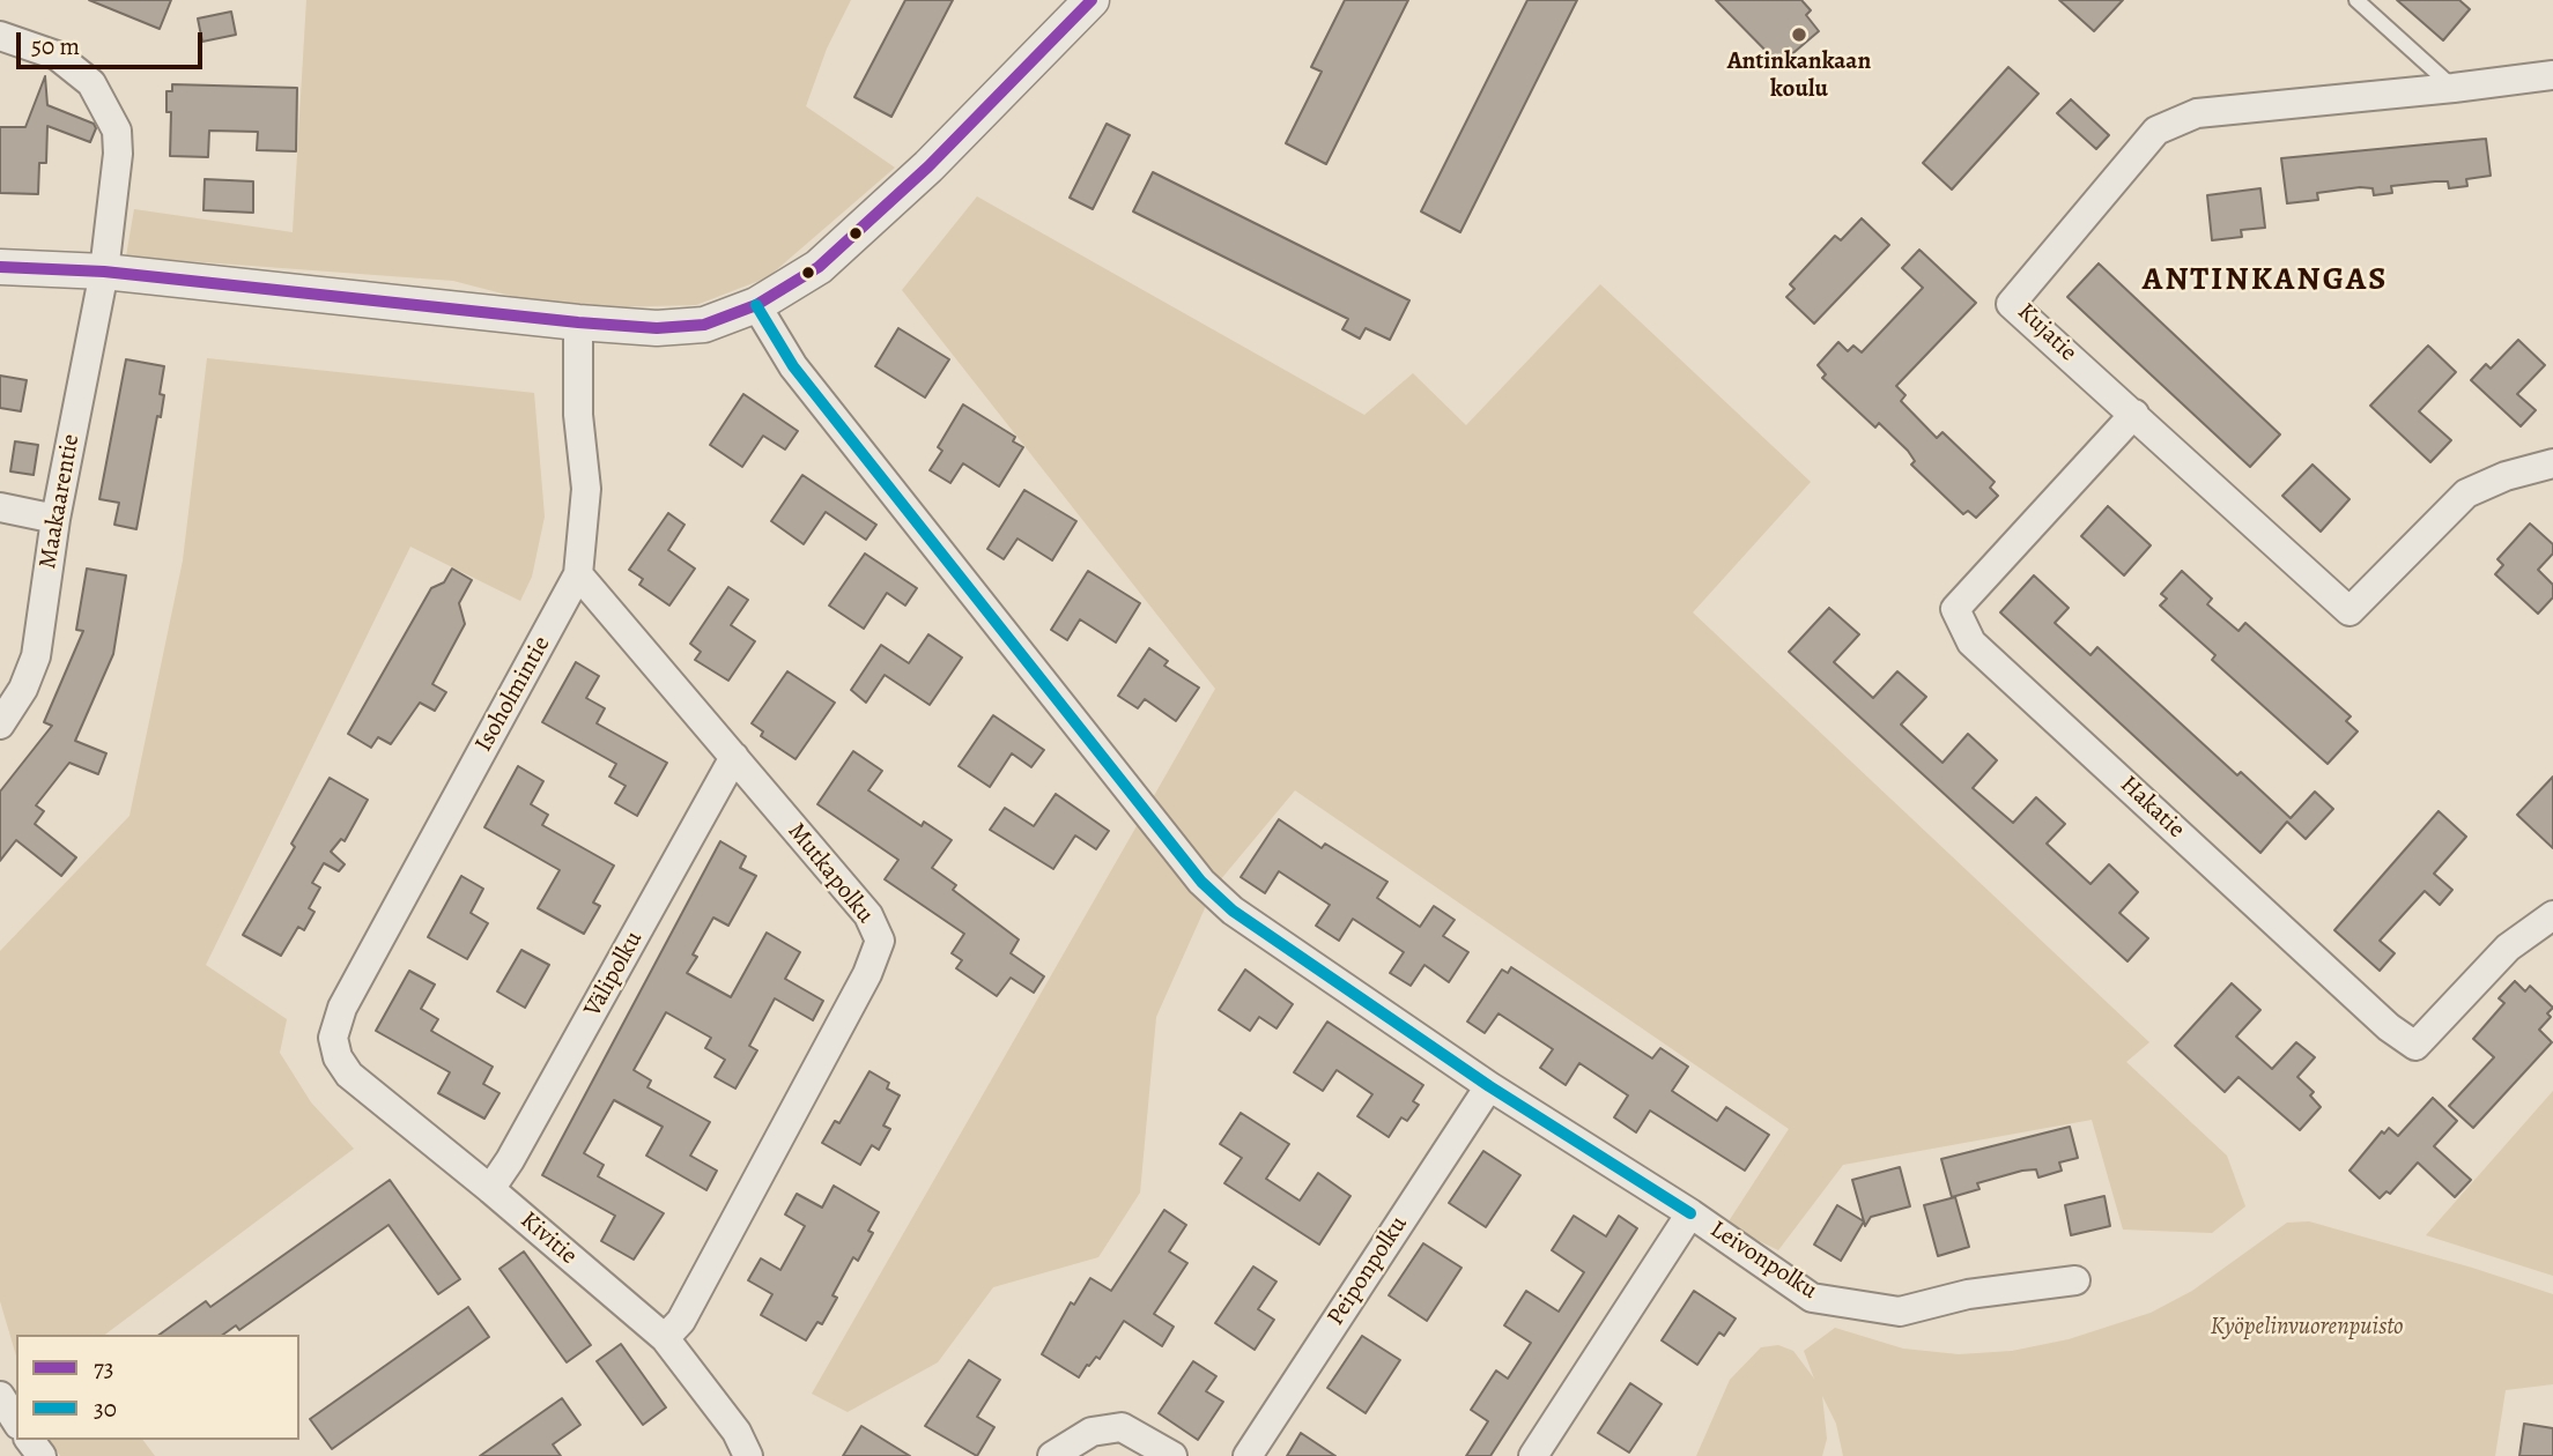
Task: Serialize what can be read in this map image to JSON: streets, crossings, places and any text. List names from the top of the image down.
{
  "streets": {
    "street": [
      "Kujatie",
      "Maakaarentie",
      "Isoholmintie",
      "Hakatie",
      "Mutkapolku",
      "Välipolku",
      "Kivitie",
      "Leivonpolku",
      "Peiponpolku"
    ]
  },
  "crossings": [
    ["Kujatie", "Hakatie"],
    ["Isoholmintie", "Mutkapolku"],
    ["Isoholmintie", "Kivitie"],
    ["Mutkapolku", "Välipolku"],
    ["Mutkapolku", "Kivitie"],
    ["Välipolku", "Kivitie"]
  ],
  "districts": ["ANTINKANGAS"],
  "parks": ["Kyöpelinvuorenpuisto"],
  "places": ["Antinkankaan koulu"],
  "lines": ["transit line 73", "transit line 30"],
  "legend": ["73", "30"],
  "scale_bar": "50 m"
}
